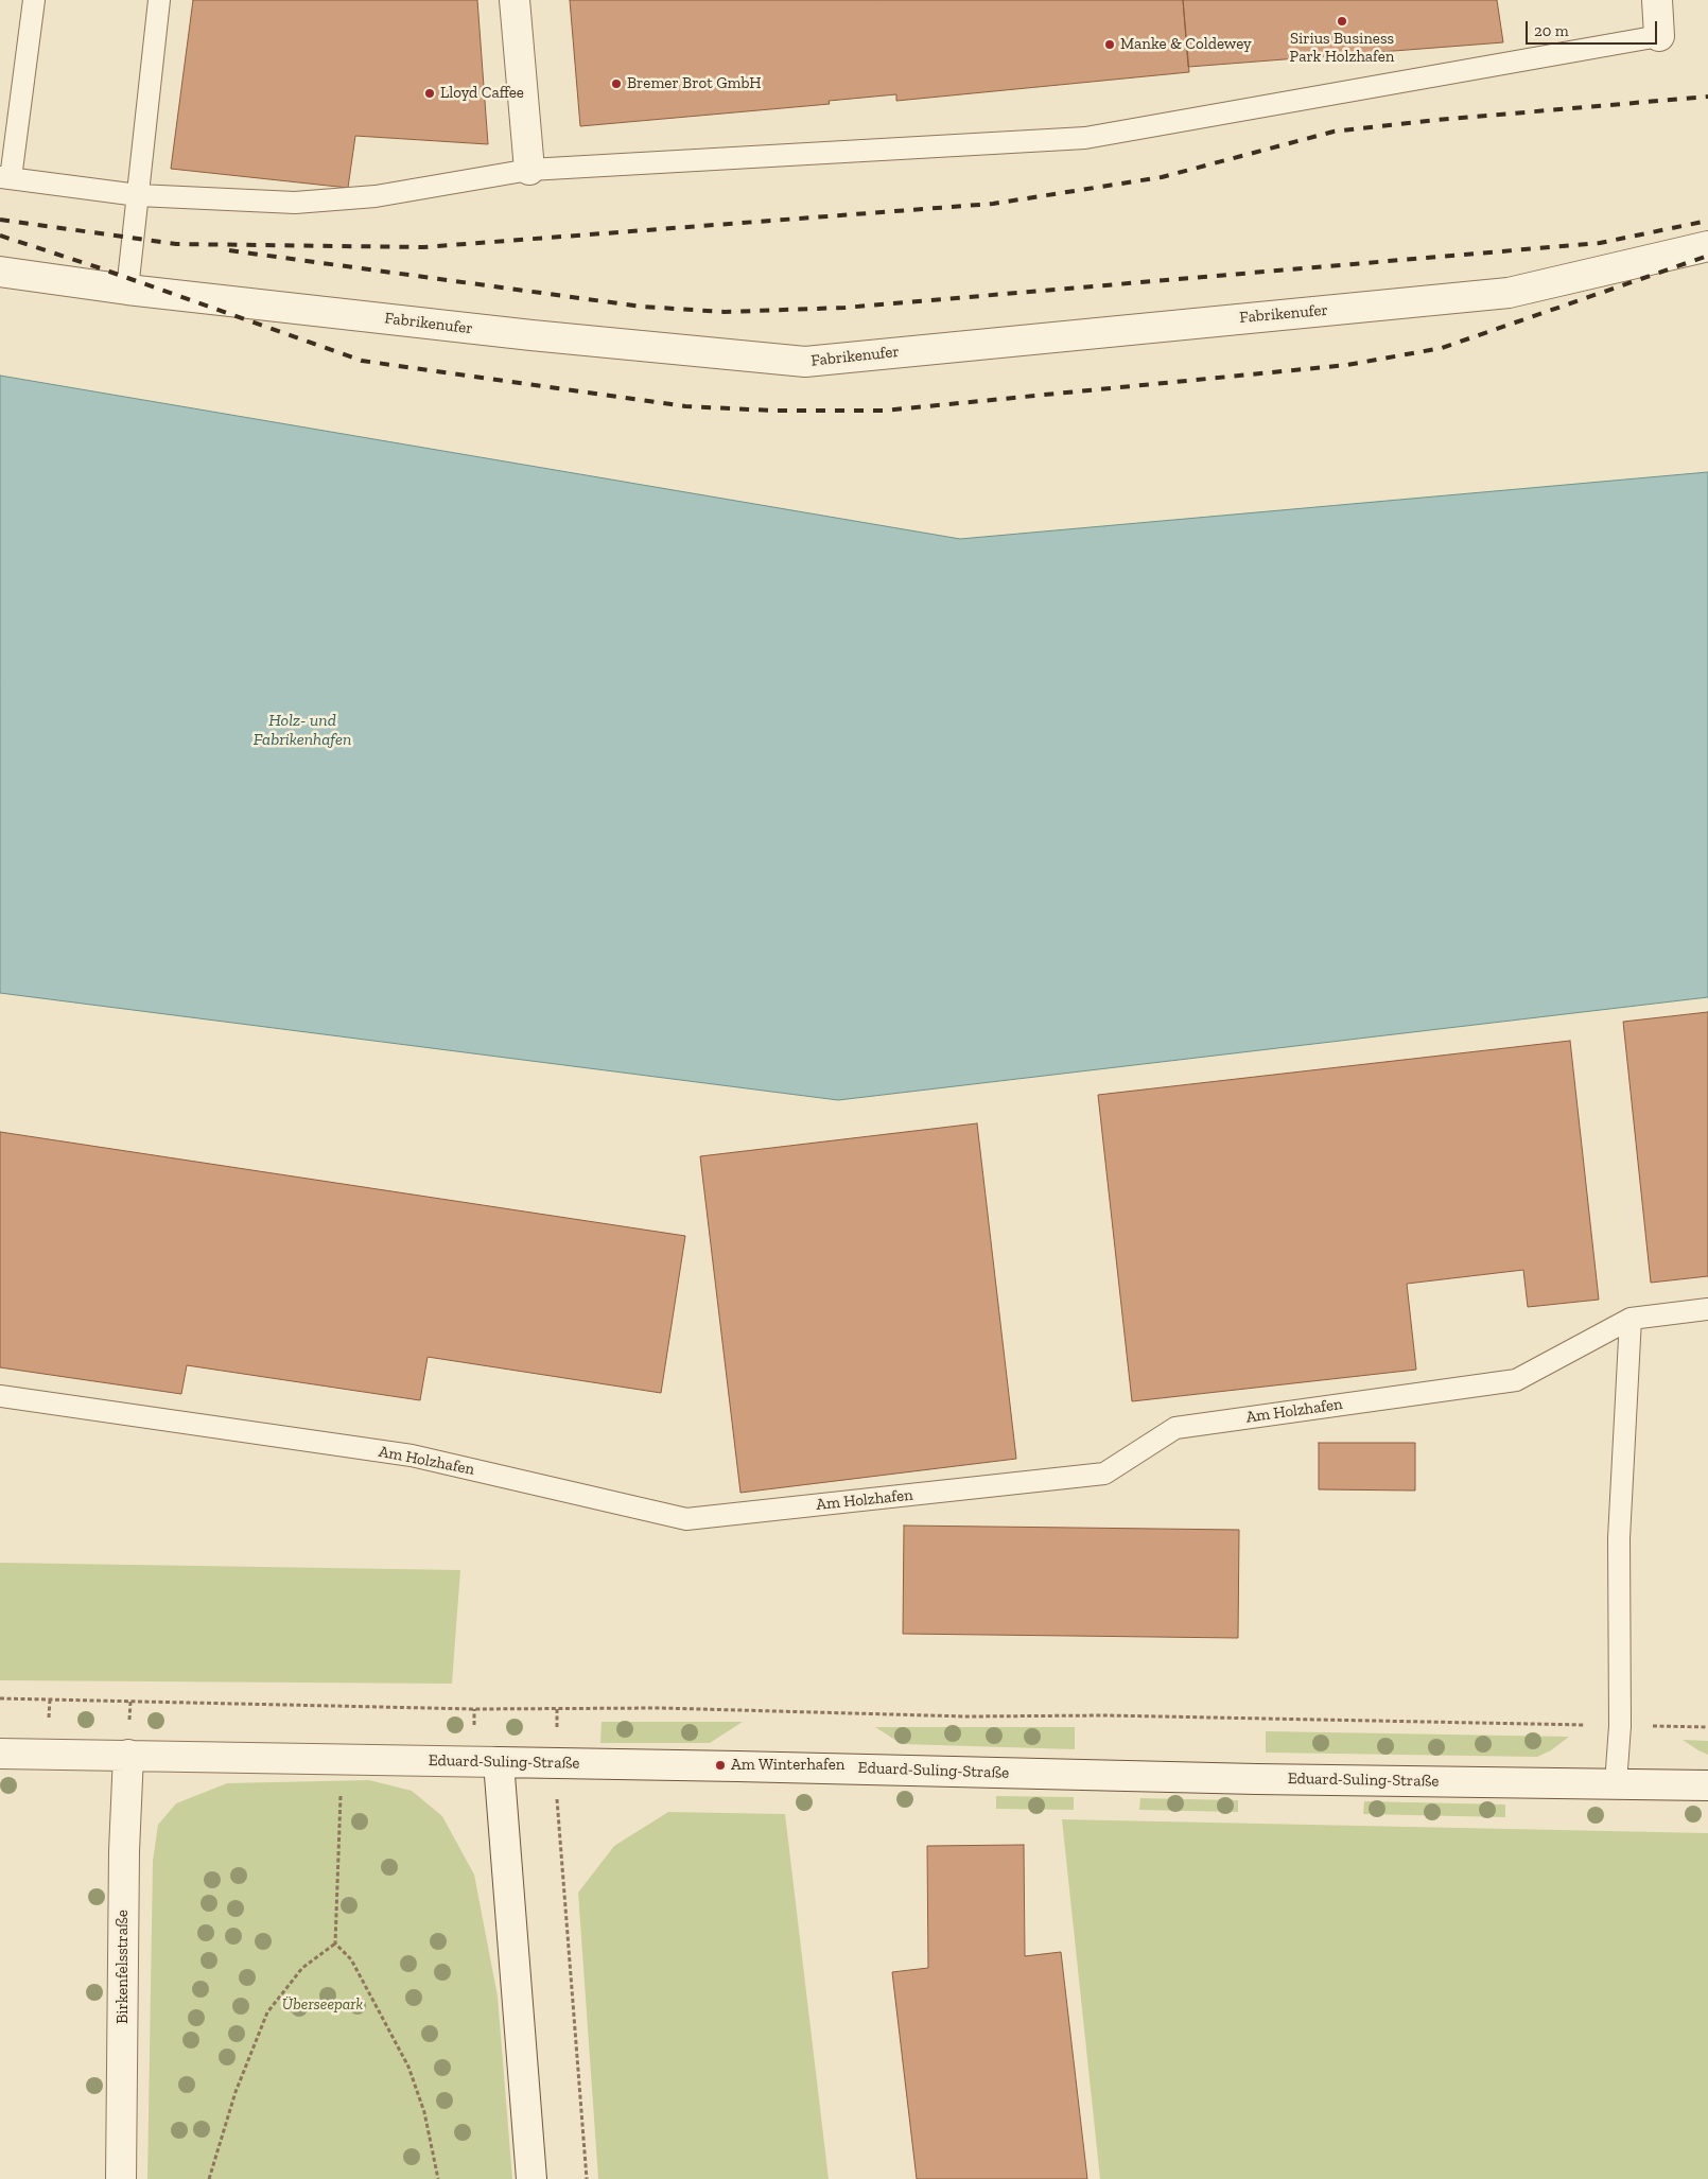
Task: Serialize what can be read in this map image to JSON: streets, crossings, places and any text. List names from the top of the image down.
{
  "streets": {
    "street": ["Fabrikenufer", "Eduard-Suling-Straße", "Birkenfelsstraße"],
    "lane": ["Am Holzhafen"]
  },
  "crossings": [
    ["Eduard-Suling-Straße", "Birkenfelsstraße"]
  ],
  "water": ["Holz- und Fabrikenhafen"],
  "parks": ["Überseepark"],
  "places": [
    "Sirius Business Park Holzhafen",
    "Manke & Coldewey",
    "Bremer Brot GmbH",
    "Lloyd Caffee",
    "Am Winterhafen"
  ],
  "scale_bar": "20 m"
}
